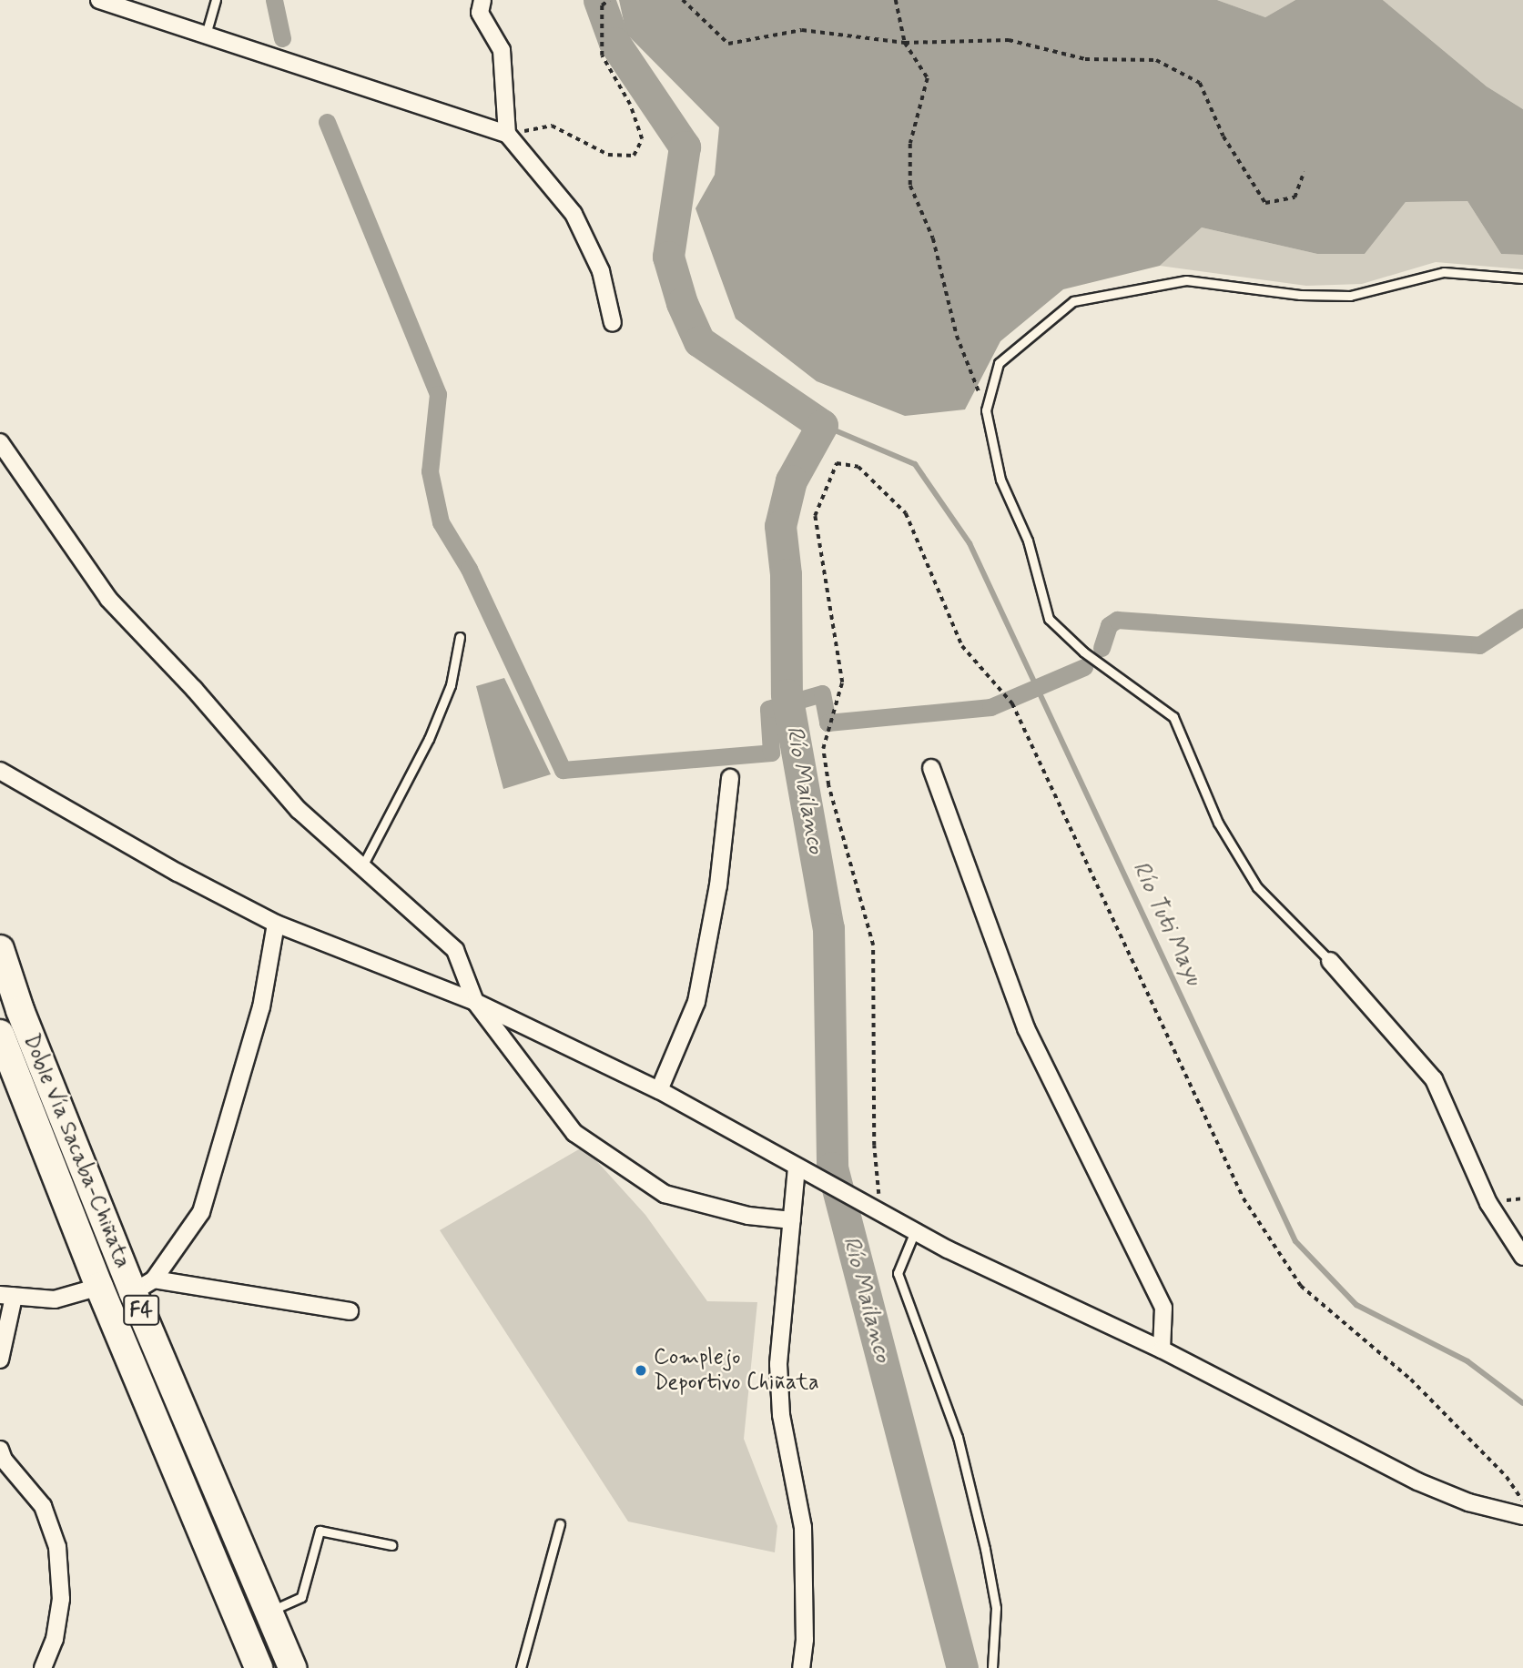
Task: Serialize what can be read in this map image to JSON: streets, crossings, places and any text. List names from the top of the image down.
{
  "streets": {
    "highway": ["Doble Vía Sacaba-Chiñata", "F4"]
  },
  "water": ["Río Mailanco", "Río Tuti Mayu"],
  "places": ["Complejo Deportivo Chiñata"]
}
